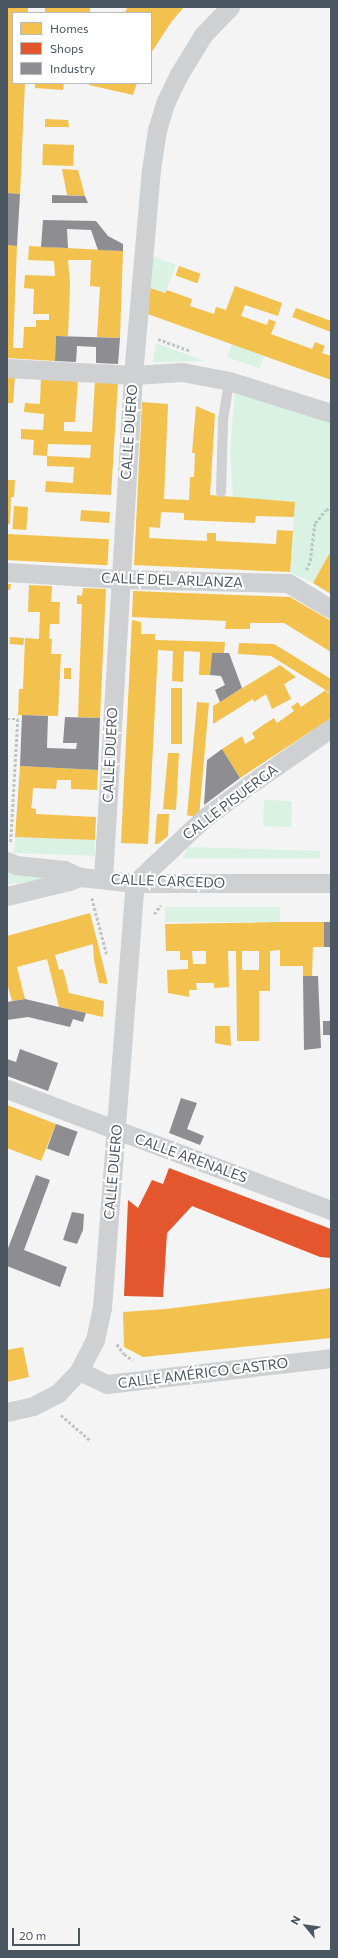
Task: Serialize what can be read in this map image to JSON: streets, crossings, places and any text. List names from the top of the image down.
{
  "streets": {
    "street": [
      "CALLE DUERO",
      "CALLE DEL ARLANZA",
      "CALLE PISUERGA",
      "CALLE CARCEDO",
      "CALLE ARENALES",
      "CALLE AMÉRICO CASTRO"
    ]
  },
  "crossings": [
    ["CALLE DUERO", "CALLE DEL ARLANZA"],
    ["CALLE DUERO", "CALLE PISUERGA"],
    ["CALLE DUERO", "CALLE CARCEDO"],
    ["CALLE DUERO", "CALLE ARENALES"],
    ["CALLE DUERO", "CALLE AMÉRICO CASTRO"],
    ["CALLE PISUERGA", "CALLE CARCEDO"]
  ],
  "legend": ["Homes", "Shops", "Industry"],
  "scale_bar": "20 m",
  "north": "top left"
}
